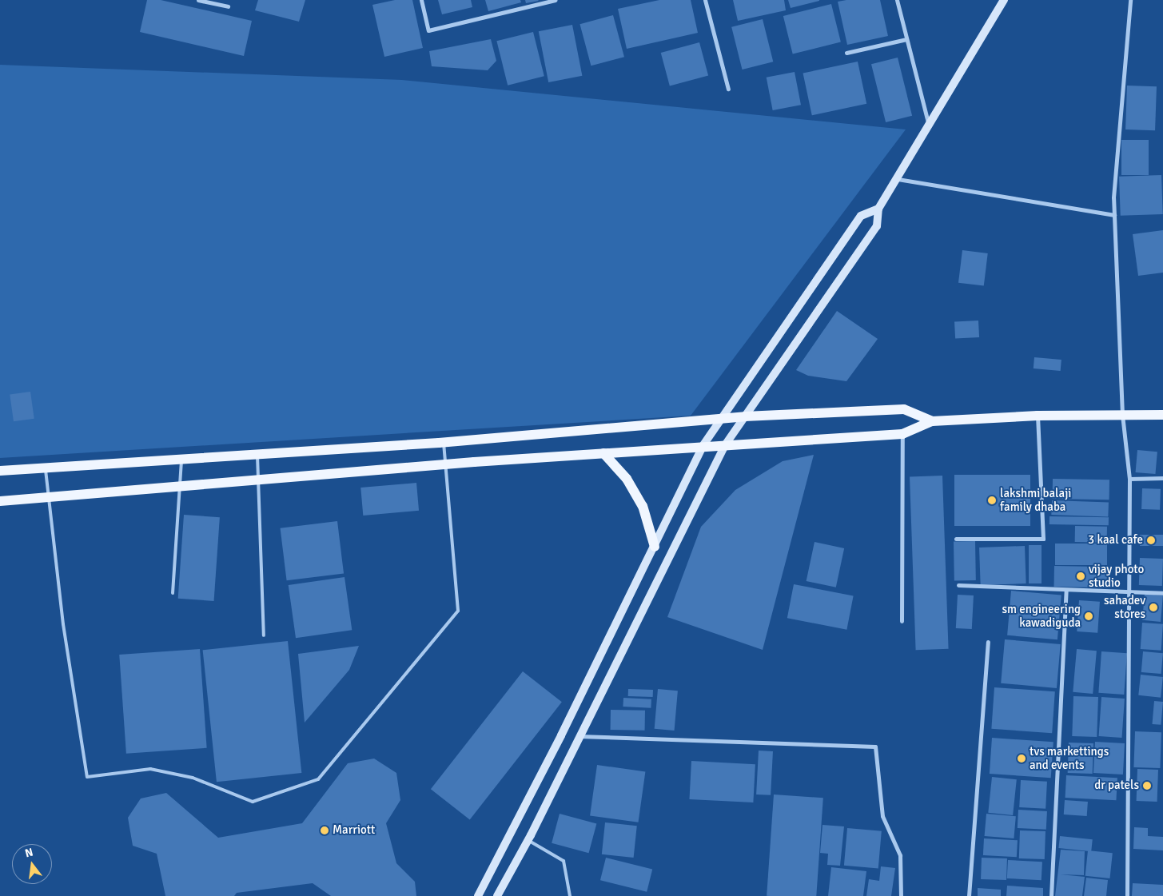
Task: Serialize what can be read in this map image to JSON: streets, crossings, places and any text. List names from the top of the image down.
{
  "places": [
    "lakshmi balaji family dhaba",
    "3 kaal cafe",
    "vijay photo studio",
    "sahadev stores",
    "sm engineering kawadiguda",
    "tvs markettings and events",
    "dr patels",
    "Marriott"
  ],
  "north": "top"
}
